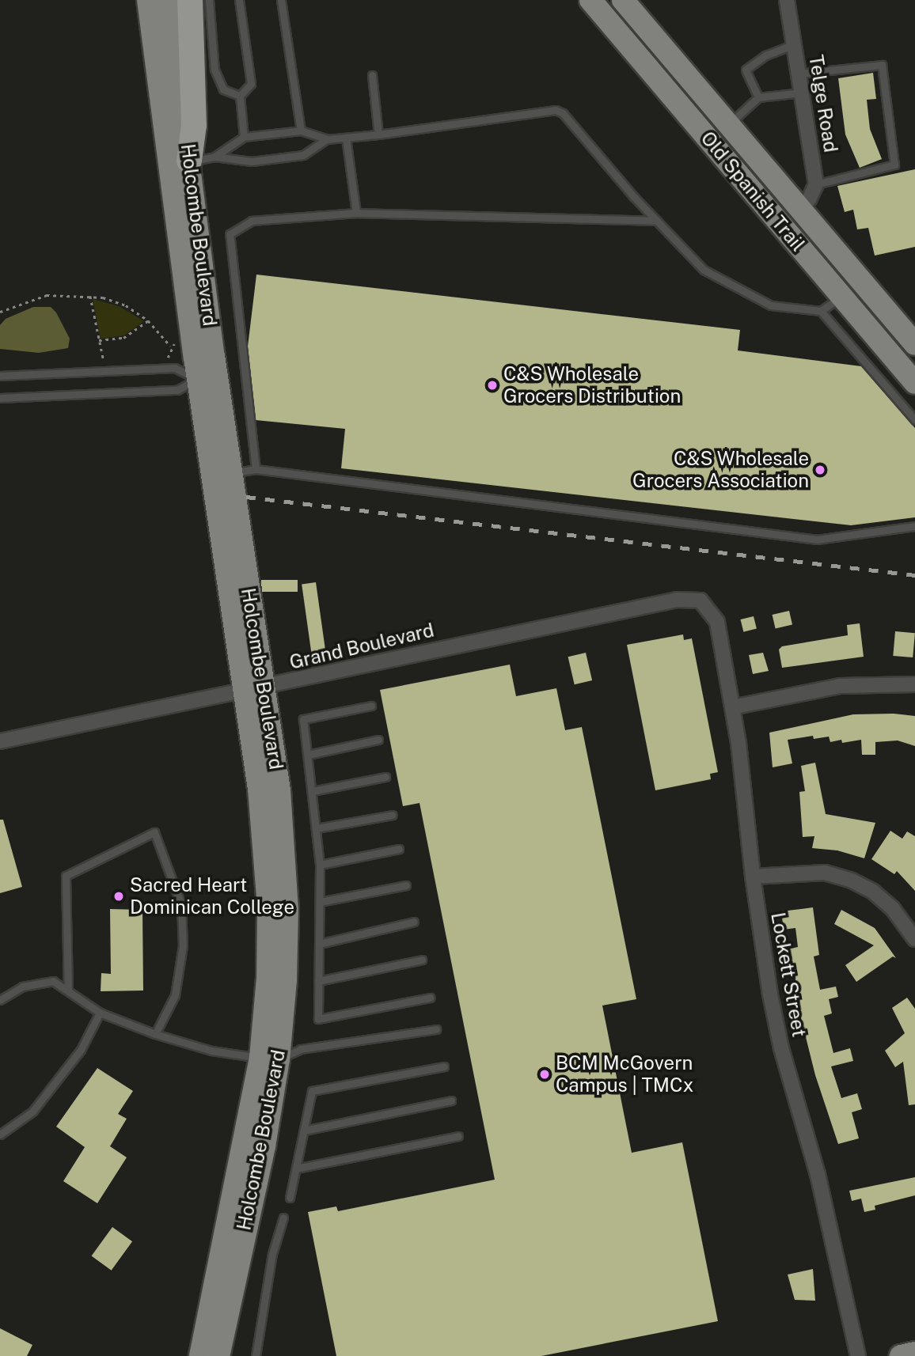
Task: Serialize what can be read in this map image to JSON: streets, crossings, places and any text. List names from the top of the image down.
{
  "streets": {
    "main road": ["Old Spanish Trail", "Holcombe Boulevard"],
    "street": ["Telge Road", "Grand Boulevard", "Lockett Street"]
  },
  "crossings": [
    ["Holcombe Boulevard", "Grand Boulevard"],
    ["Grand Boulevard", "Lockett Street"]
  ],
  "places": [
    "C&S Wholesale Grocers Distribution",
    "C&S Wholesale Grocers Association",
    "Sacred Heart Dominican College",
    "BCM McGovern Campus | TMCx"
  ]
}
